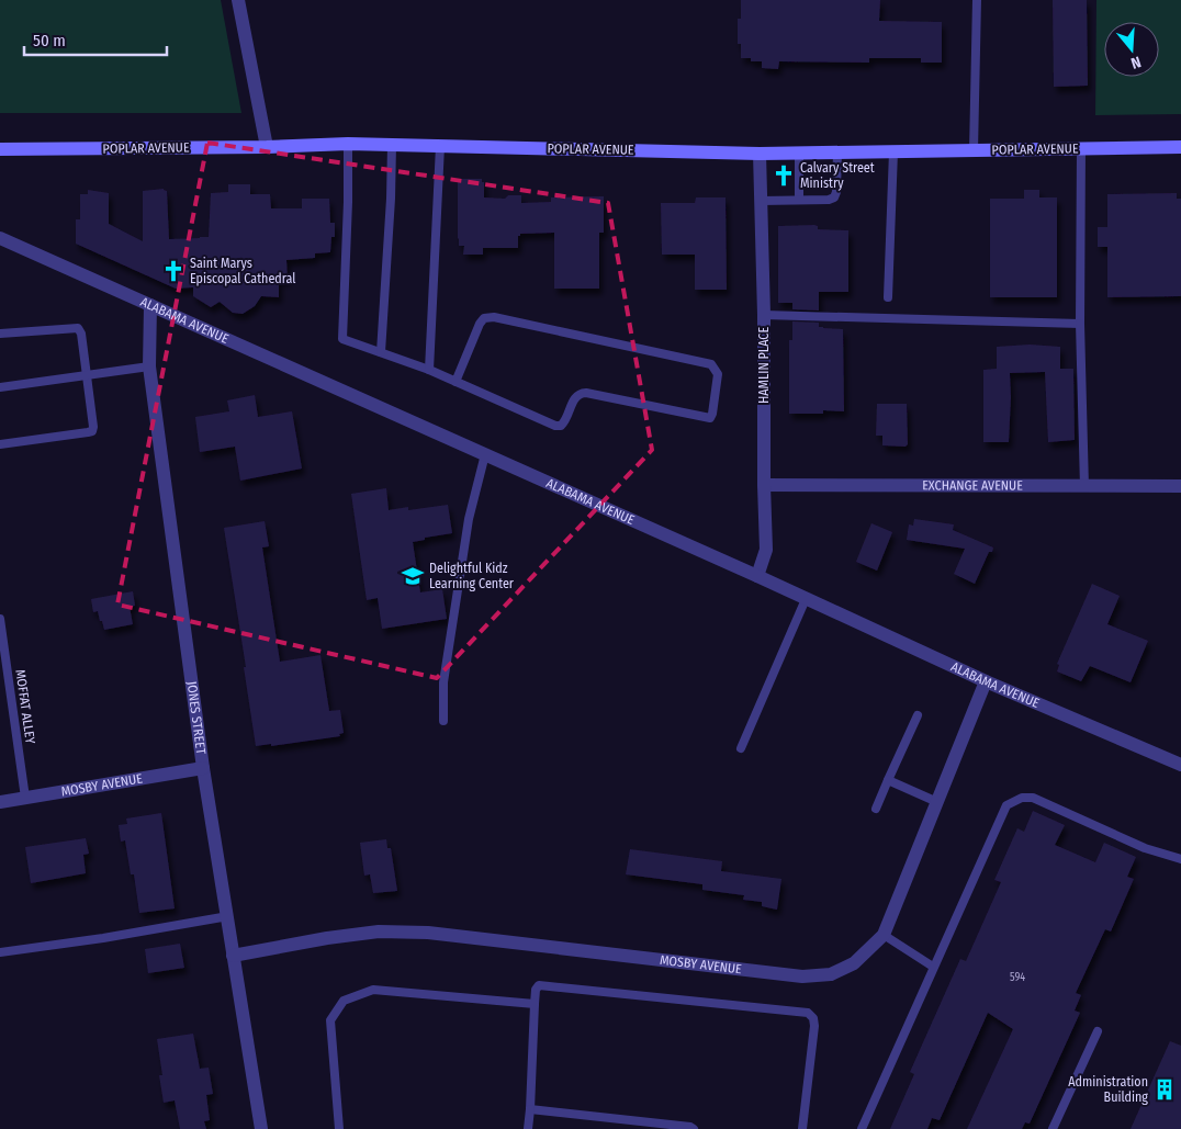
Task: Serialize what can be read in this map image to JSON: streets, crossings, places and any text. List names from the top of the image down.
{
  "streets": {
    "main road": ["POPLAR AVENUE"],
    "street": [
      "ALABAMA AVENUE",
      "HAMLIN PLACE",
      "EXCHANGE AVENUE",
      "JONES STREET",
      "MOSBY AVENUE"
    ],
    "lane": ["MOFFAT ALLEY"]
  },
  "crossings": [
    ["POPLAR AVENUE", "HAMLIN PLACE"],
    ["ALABAMA AVENUE", "HAMLIN PLACE"],
    ["ALABAMA AVENUE", "JONES STREET"],
    ["ALABAMA AVENUE", "MOSBY AVENUE"],
    ["HAMLIN PLACE", "EXCHANGE AVENUE"],
    ["MOFFAT ALLEY", "MOSBY AVENUE"],
    ["JONES STREET", "MOSBY AVENUE"]
  ],
  "places": {
    "church": ["Calvary Street Ministry", "Saint Marys Episcopal Cathedral"],
    "school or university": ["Delightful Kidz Learning Center"],
    "building": ["Administration Building"]
  },
  "house_numbers": ["594"],
  "scale_bar": "50 m",
  "north": "bottom"
}
